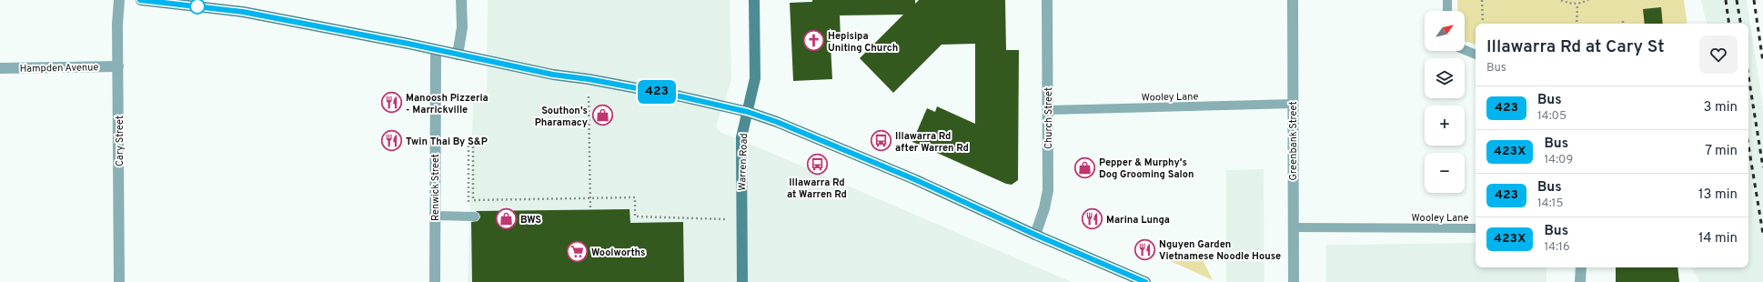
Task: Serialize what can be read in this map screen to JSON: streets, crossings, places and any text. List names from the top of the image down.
{
  "streets": {
    "main road": ["Warren Road"],
    "street": [
      "Hampden Avenue",
      "Church Street",
      "Cary Street",
      "Greenbank Street",
      "Renwick Street"
    ],
    "lane": ["Wooley Lane"]
  },
  "crossings": [
    ["Hampden Avenue", "Cary Street"],
    ["Wooley Lane", "Church Street"],
    ["Wooley Lane", "Greenbank Street"]
  ],
  "places": {
    "church": ["Hepisipa Uniting Church"],
    "restaurant": [
      "Manoosh Pizzeria - Marrickville",
      "Twin Thai By S&P",
      "Marina Lunga",
      "Nguyen Garden Vietnamese Noodle House"
    ],
    "shop": ["Southon's Pharamacy", "Pepper & Murphy's Dog Grooming Salon", "BWS"],
    "bus stop": ["Illawarra Rd after Warren Rd", "Illawarra Rd at Warren Rd"],
    "supermarket": ["Woolworths"]
  },
  "lines": ["bus line 423"],
  "north": "top right",
  "page": {
    "on_map": "423",
    "map_buttons": ["+", "−"],
    "heading": ["Illawarra Rd at Cary St", "Bus"],
    "list": [
      {
        "mark": "423",
        "name": "Bus",
        "note": "14:05",
        "value": "3 min"
      },
      {
        "mark": "423X",
        "name": "Bus",
        "note": "14:09",
        "value": "7 min"
      },
      {
        "mark": "423",
        "name": "Bus",
        "note": "14:15",
        "value": "13 min"
      },
      {
        "mark": "423X",
        "name": "Bus",
        "note": "14:16",
        "value": "14 min"
      }
    ]
  }
}
